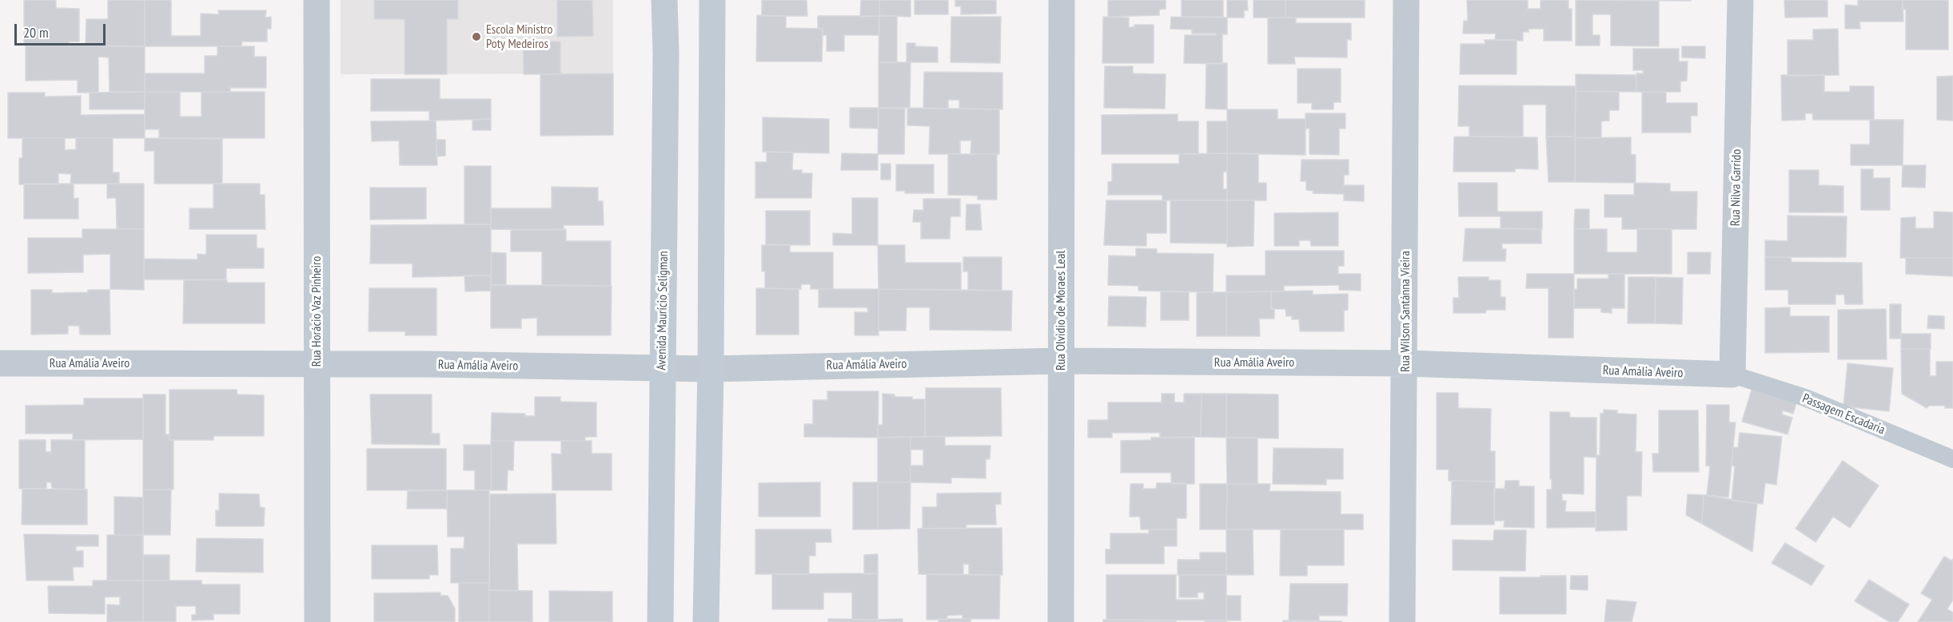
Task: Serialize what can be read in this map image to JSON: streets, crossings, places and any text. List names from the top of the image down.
{
  "streets": {
    "main road": ["Avenida Maurício Seligman"],
    "street": [
      "Rua Nilva Garrido",
      "Rua Olvidio de Moraes Leal",
      "Rua Horácio Vaz Pinheiro",
      "Rua Wilson Santánna Vieira",
      "Rua Amália Aveiro"
    ],
    "lane": ["Passagem Escadaria"]
  },
  "crossings": [
    ["Rua Nilva Garrido", "Rua Amália Aveiro"],
    ["Rua Nilva Garrido", "Passagem Escadaria"],
    ["Avenida Maurício Seligman", "Rua Amália Aveiro"],
    ["Rua Olvidio de Moraes Leal", "Rua Amália Aveiro"],
    ["Rua Horácio Vaz Pinheiro", "Rua Amália Aveiro"],
    ["Rua Wilson Santánna Vieira", "Rua Amália Aveiro"],
    ["Rua Amália Aveiro", "Passagem Escadaria"]
  ],
  "places": ["Escola Ministro Poty Medeiros"],
  "scale_bar": "20 m"
}
